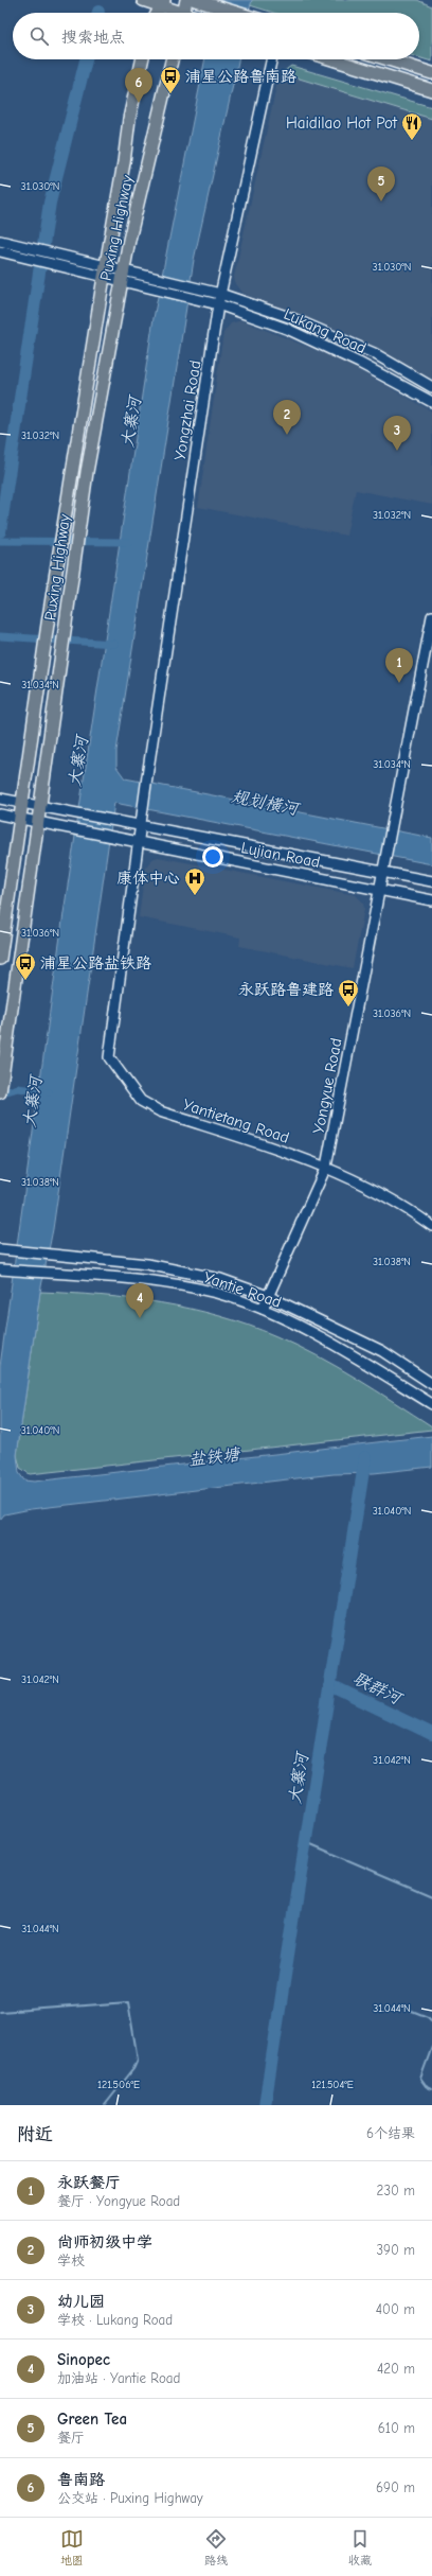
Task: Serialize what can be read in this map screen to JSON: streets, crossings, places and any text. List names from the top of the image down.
{
  "streets": {
    "main road": ["Puxing Highway"],
    "street": [
      "Lukang Road",
      "Yongzhai Road",
      "Lujian Road",
      "Yongyue Road",
      "Yantietang Road",
      "Yantie Road"
    ]
  },
  "crossings": [
    ["Puxing Highway", "Lukang Road"],
    ["Puxing Highway", "Lujian Road"],
    ["Lukang Road", "Yongzhai Road"],
    ["Yongzhai Road", "Lujian Road"],
    ["Lujian Road", "Yongyue Road"],
    ["Lujian Road", "Yantietang Road"],
    ["Yongyue Road", "Yantietang Road"],
    ["Yongyue Road", "Yantie Road"]
  ],
  "water": [
    "大寨河",
    "规划横河",
    "盐铁塘",
    "联群河"
  ],
  "places": {
    "bus stop": ["浦星公路鲁南路", "浦星公路盐铁路", "永跃路鲁建路"],
    "restaurant": ["Haidilao Hot Pot"],
    "hospital": ["康体中心"]
  },
  "page": {
    "search": "搜索地点",
    "pins": [
      "6",
      "5",
      "2",
      "3",
      "1",
      "4"
    ],
    "heading": ["附近", "6个结果"],
    "list": [
      {
        "mark": "1",
        "name": "永跃餐厅",
        "note": "餐厅 · Yongyue Road",
        "value": "230 m"
      },
      {
        "mark": "2",
        "name": "尚师初级中学",
        "note": "学校",
        "value": "390 m"
      },
      {
        "mark": "3",
        "name": "幼儿园",
        "note": "学校 · Lukang Road",
        "value": "400 m"
      },
      {
        "mark": "4",
        "name": "Sinopec",
        "note": "加油站 · Yantie Road",
        "value": "420 m"
      },
      {
        "mark": "5",
        "name": "Green Tea",
        "note": "餐厅",
        "value": "610 m"
      },
      {
        "mark": "6",
        "name": "鲁南路",
        "note": "公交站 · Puxing Highway",
        "value": "690 m"
      }
    ],
    "nav": ["地图", "路线", "收藏"]
  },
  "coordinates": [
    "31.030°N",
    "31.032°N",
    "31.034°N",
    "31.036°N",
    "31.038°N",
    "31.040°N",
    "31.042°N",
    "31.044°N",
    "121.506°E",
    "121.504°E"
  ]
}
